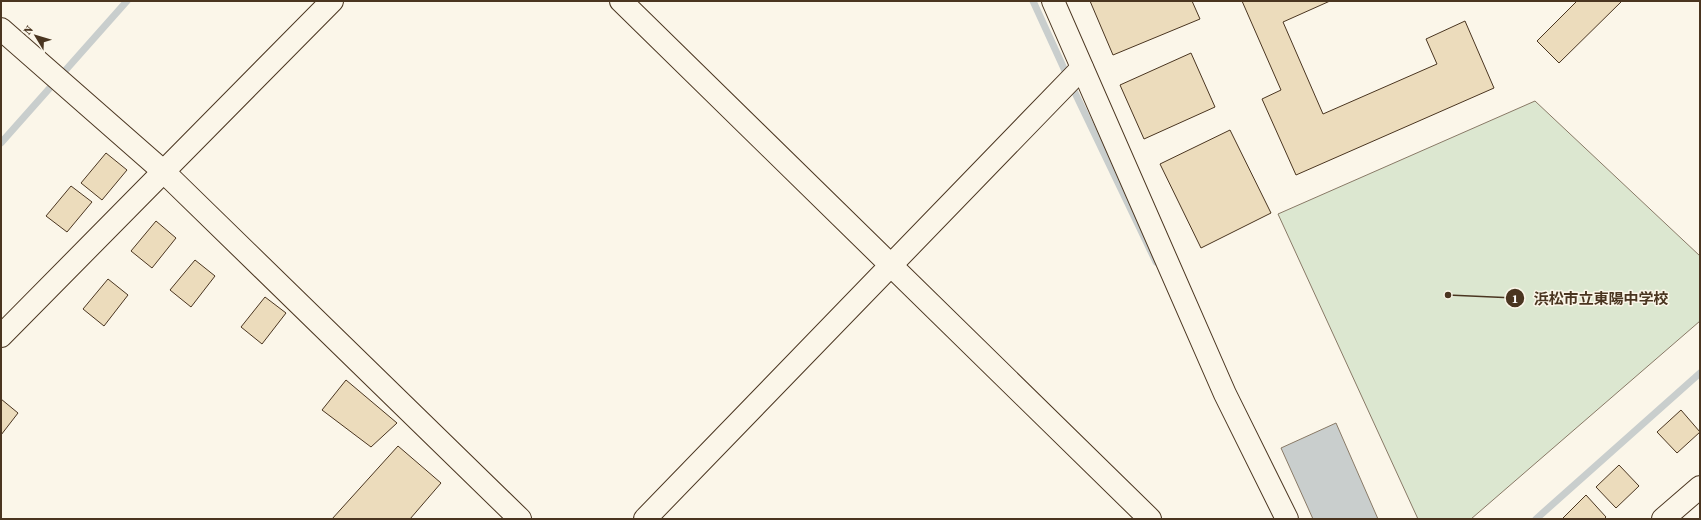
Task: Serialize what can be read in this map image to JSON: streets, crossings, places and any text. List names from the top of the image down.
{
  "places": ["浜松市立東陽中学校"],
  "north": "top left"
}
